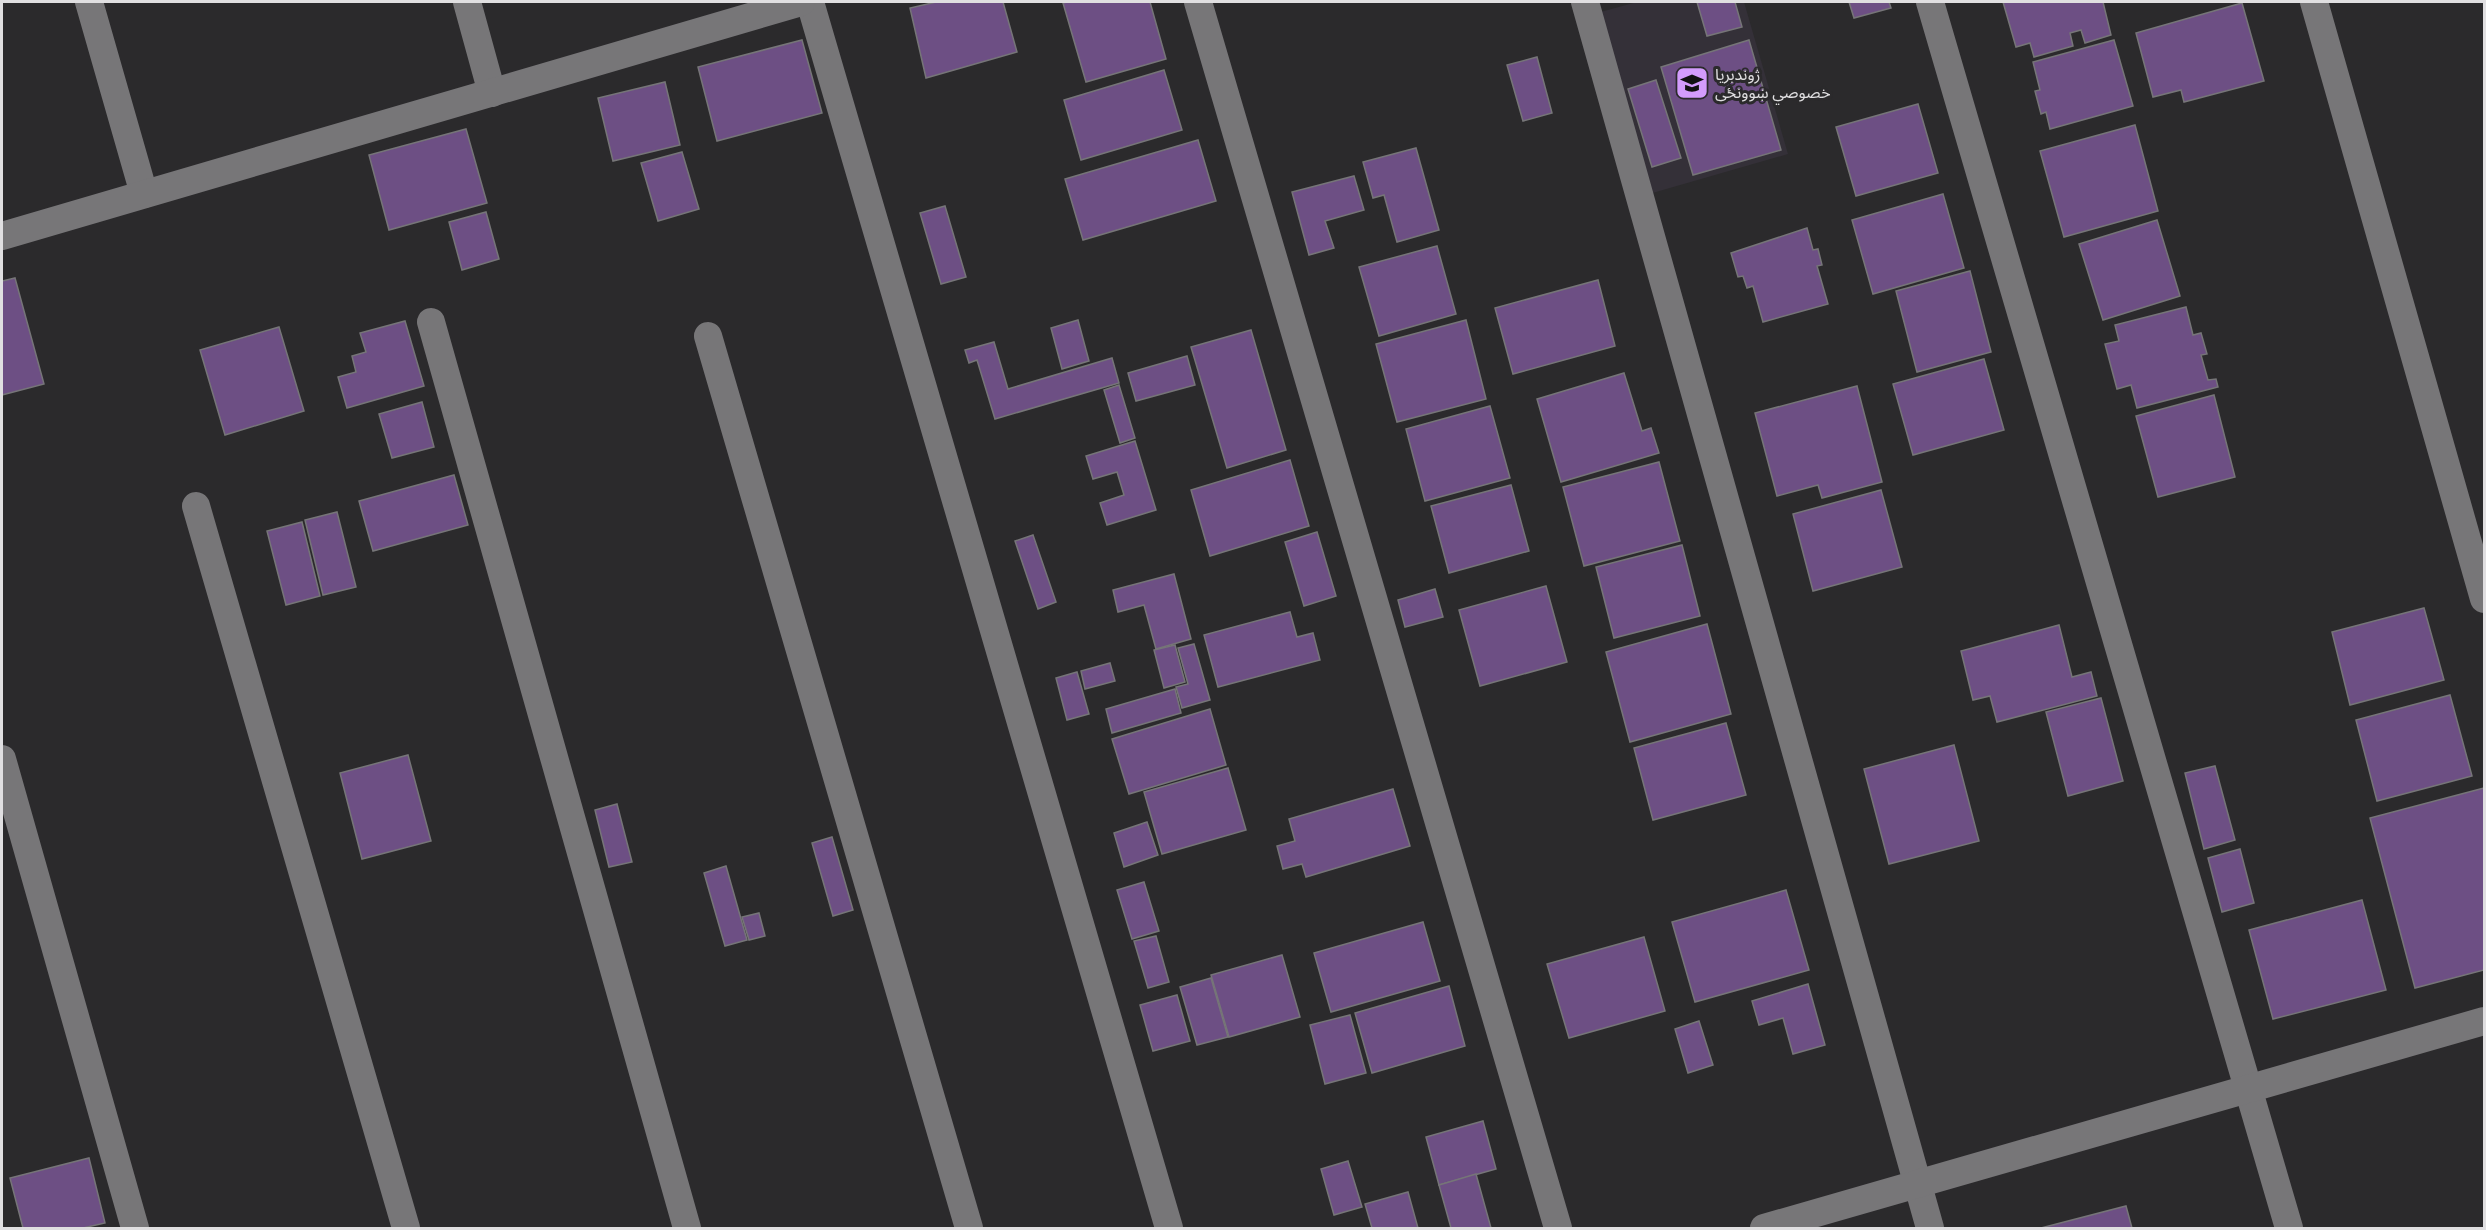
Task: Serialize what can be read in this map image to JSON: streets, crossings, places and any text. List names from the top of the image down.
{
  "places": {
    "school or university": ["ژوندبریا خصوصي ښوونځی"]
  }
}
